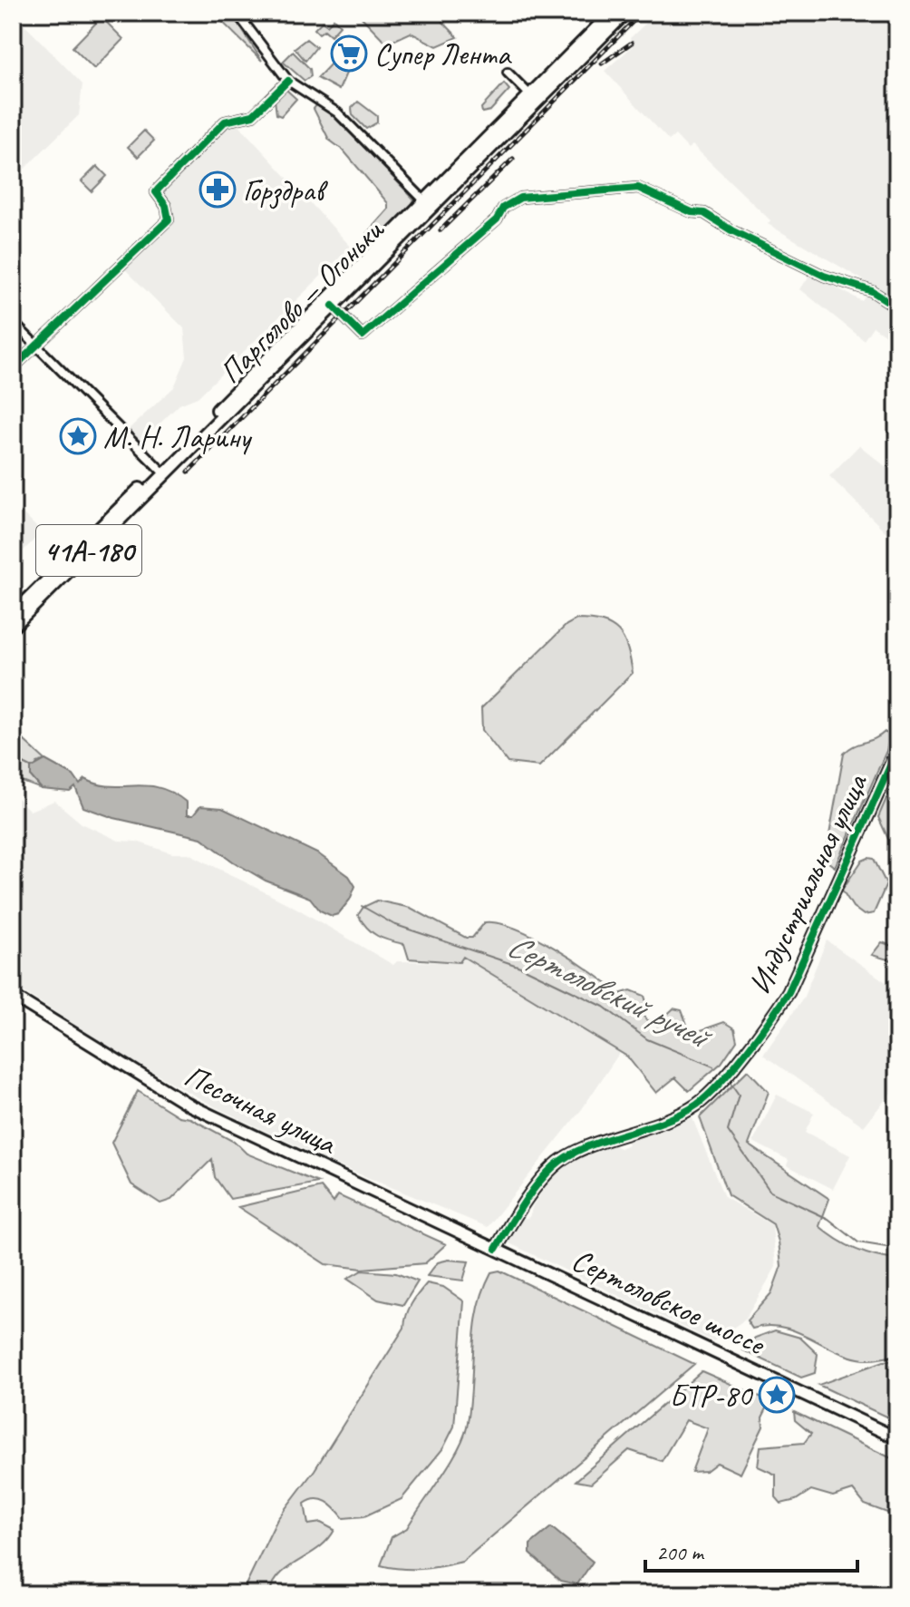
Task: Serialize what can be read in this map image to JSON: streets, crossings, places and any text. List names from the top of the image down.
{
  "streets": {
    "main road": [
      "Парголово — Огоньки",
      "41А-180",
      "Индустриальная улица",
      "Песочная улица",
      "Сертоловское шоссе"
    ]
  },
  "crossings": [
    ["Индустриальная улица", "Песочная улица"],
    ["Индустриальная улица", "Сертоловское шоссе"],
    ["Песочная улица", "Сертоловское шоссе"]
  ],
  "water": ["Сертоловский ручей"],
  "places": {
    "supermarket": ["Супер Лента"],
    "pharmacy": ["Горздрав"],
    "place": ["М. Н. Ларину", "БТР-80"]
  },
  "scale_bar": "200 m"
}
